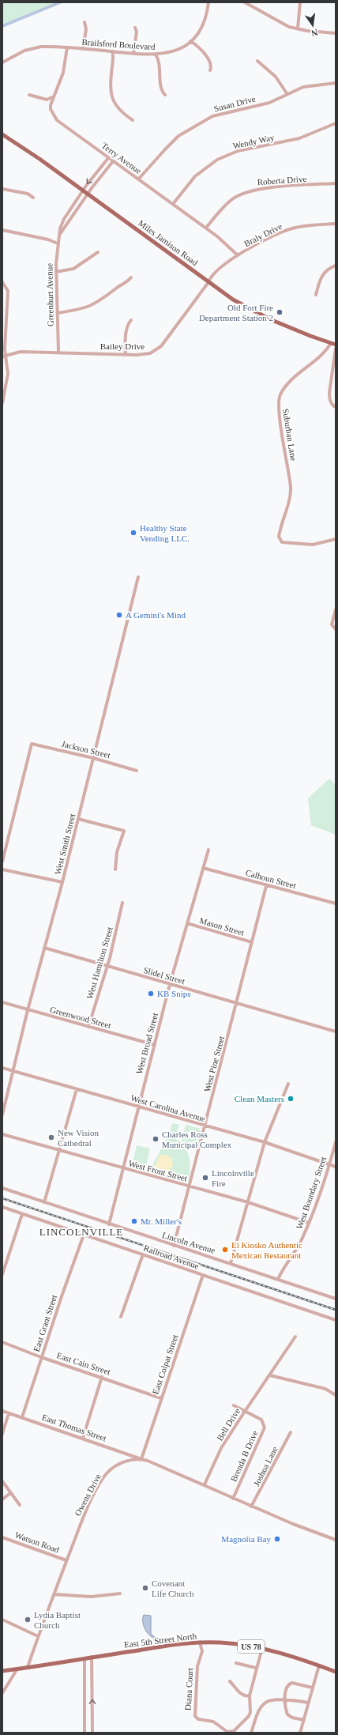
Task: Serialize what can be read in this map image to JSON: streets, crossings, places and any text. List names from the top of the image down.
{
  "streets": {
    "main road": ["Miles Jamison Road", "East 5th Street North", "US 78"],
    "street": [
      "Brailsford Boulevard",
      "Susan Drive",
      "Wendy Way",
      "Terry Avenue",
      "Roberta Drive",
      "Braly Drive",
      "Greenhurt Avenue",
      "Bailey Drive",
      "Suburban Lane",
      "Jackson Street",
      "West Smith Street",
      "Calhoun Street",
      "Mason Street",
      "West Hamilton Street",
      "Slidel Street",
      "Greenwood Street",
      "West Broad Street",
      "West Pine Street",
      "West Carolina Avenue",
      "West Front Street",
      "West Boundary Street",
      "Lincoln Avenue",
      "Railroad Avenue",
      "East Grant Street",
      "East Cain Street",
      "East Colpat Street",
      "Bell Drive",
      "East Thomas Street",
      "Brenda B Drive",
      "Joshua Lane",
      "Owens Drive",
      "Watson Road",
      "Diana Court"
    ]
  },
  "crossings": [
    ["Brailsford Boulevard", "Terry Avenue"],
    ["Susan Drive", "Terry Avenue"],
    ["Wendy Way", "Terry Avenue"],
    ["Terry Avenue", "Roberta Drive"],
    ["Terry Avenue", "Braly Drive"],
    ["Terry Avenue", "Greenhurt Avenue"],
    ["Braly Drive", "Miles Jamison Road"],
    ["Braly Drive", "Bailey Drive"],
    ["Miles Jamison Road", "Greenhurt Avenue"],
    ["Miles Jamison Road", "Bailey Drive"],
    ["Miles Jamison Road", "Suburban Lane"],
    ["Greenhurt Avenue", "Bailey Drive"],
    ["Jackson Street", "West Smith Street"],
    ["West Smith Street", "Slidel Street"],
    ["West Smith Street", "Greenwood Street"],
    ["West Smith Street", "West Carolina Avenue"],
    ["Calhoun Street", "West Broad Street"],
    ["Calhoun Street", "West Pine Street"],
    ["Mason Street", "West Broad Street"],
    ["Mason Street", "West Pine Street"],
    ["West Hamilton Street", "Slidel Street"],
    ["West Hamilton Street", "Greenwood Street"],
    ["Slidel Street", "West Broad Street"],
    ["Slidel Street", "West Pine Street"],
    ["Greenwood Street", "West Broad Street"],
    ["West Broad Street", "West Carolina Avenue"],
    ["West Broad Street", "West Front Street"],
    ["West Broad Street", "Lincoln Avenue"],
    ["West Pine Street", "West Carolina Avenue"],
    ["West Pine Street", "West Front Street"],
    ["West Pine Street", "Lincoln Avenue"],
    ["West Carolina Avenue", "West Boundary Street"],
    ["West Front Street", "West Boundary Street"],
    ["West Boundary Street", "Lincoln Avenue"],
    ["Railroad Avenue", "East Grant Street"],
    ["Railroad Avenue", "East Colpat Street"],
    ["East Grant Street", "East Cain Street"],
    ["East Grant Street", "East Thomas Street"],
    ["East Cain Street", "East Colpat Street"],
    ["East Colpat Street", "East Thomas Street"],
    ["East Colpat Street", "Owens Drive"],
    ["Bell Drive", "Brenda B Drive"],
    ["Bell Drive", "Owens Drive"],
    ["East Thomas Street", "Owens Drive"],
    ["Brenda B Drive", "Owens Drive"],
    ["Joshua Lane", "Owens Drive"],
    ["Owens Drive", "Watson Road"],
    ["Owens Drive", "East 5th Street North"],
    ["East 5th Street North", "Diana Court"]
  ],
  "districts": ["LINCOLNVILLE"],
  "places": [
    "Old Fort Fire Department Station 2",
    "Healthy State Vending LLC.",
    "A Gemini's Mind",
    "KB Snips",
    "Clean Masters",
    "New Vision Cathedral",
    "Charles Ross Municipal Complex",
    "Lincolnville Fire",
    "Mr. Miller's",
    "El Kiosko Authentic Mexican Restaurant",
    "Magnolia Bay",
    "Covenant Life Church",
    "Lydia Baptist Church"
  ],
  "north": "bottom"
}
